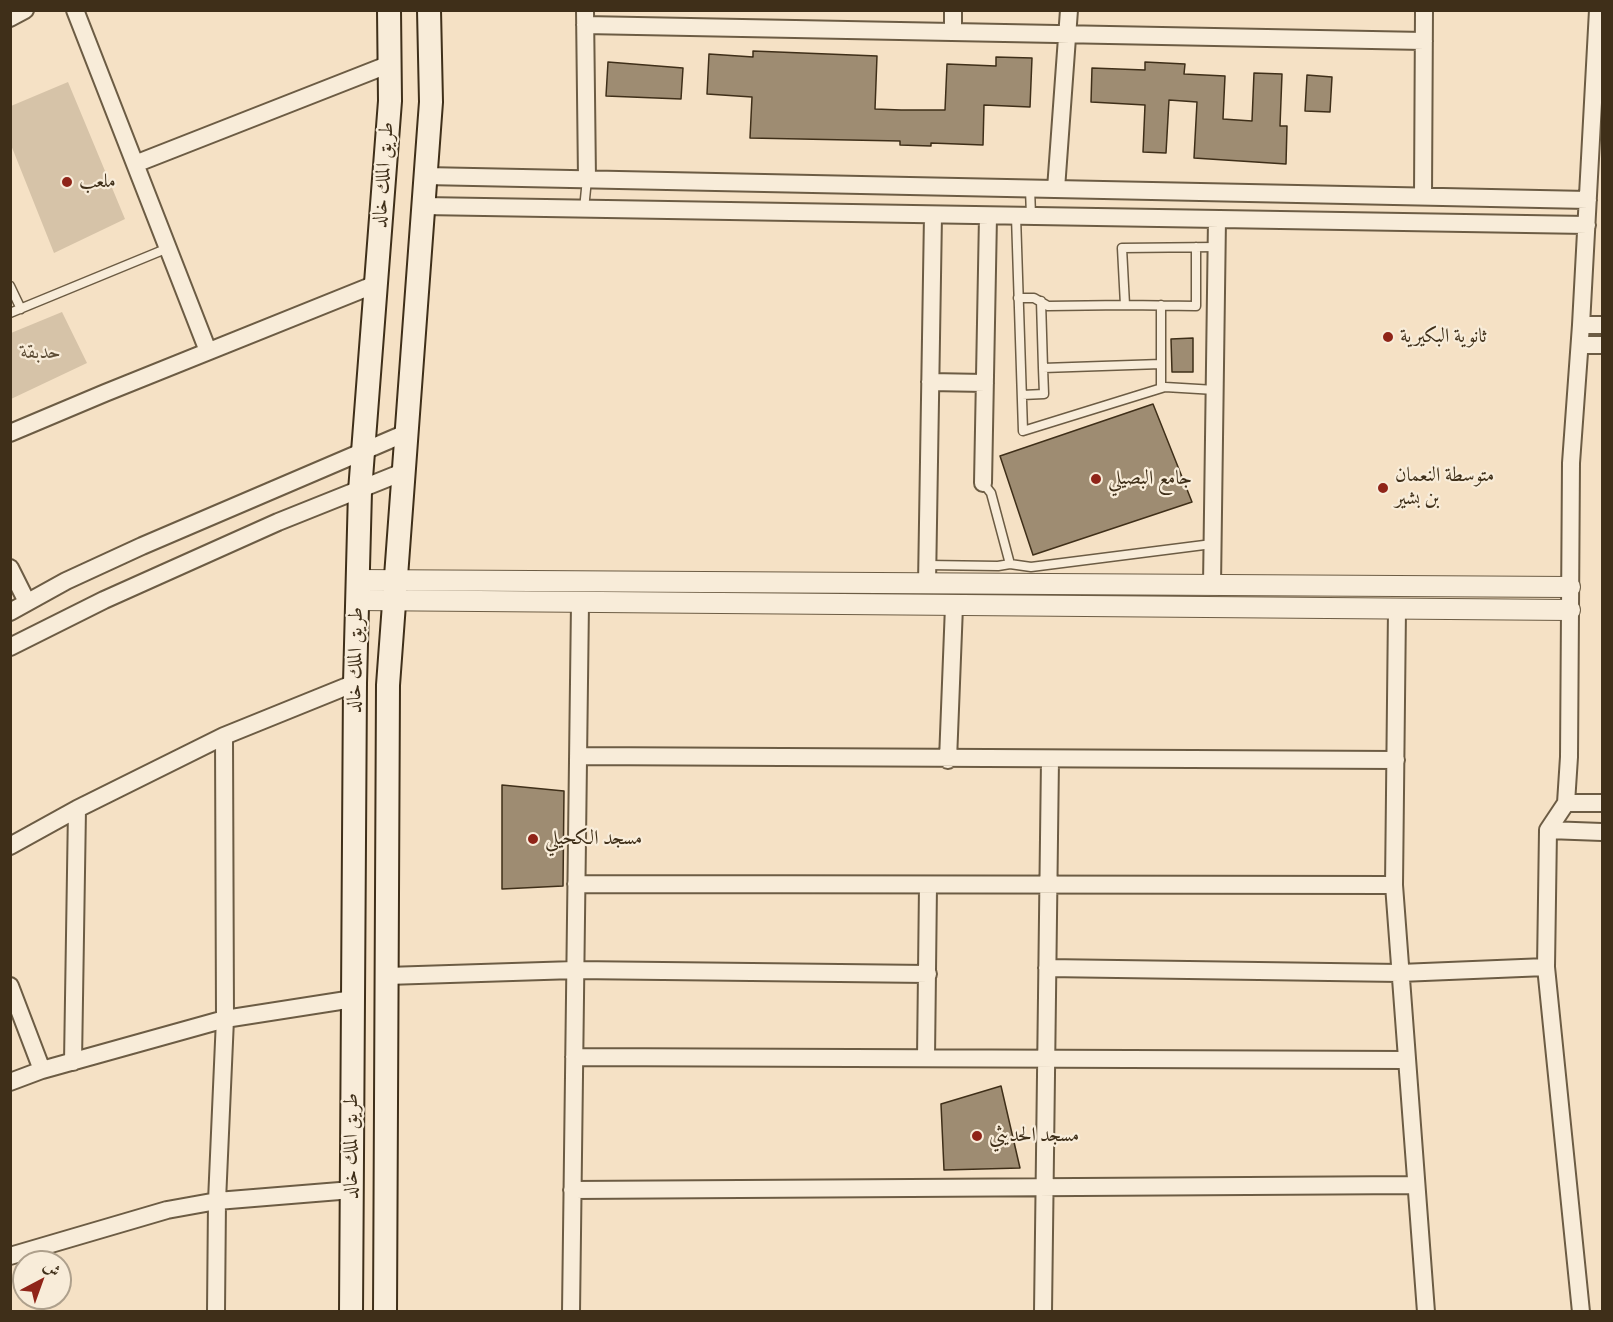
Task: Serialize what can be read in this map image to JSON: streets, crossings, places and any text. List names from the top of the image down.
{
  "streets": {
    "main road": ["طريق الملك خالد"]
  },
  "parks": ["حدبقة"],
  "places": [
    "ملعب",
    "ثانوية البكيرية",
    "جامع البصيلي",
    "متوسطة النعمان بن بشير",
    "مسجد الكحيلي",
    "مسجد الحديثي"
  ],
  "north": "top right"
}
